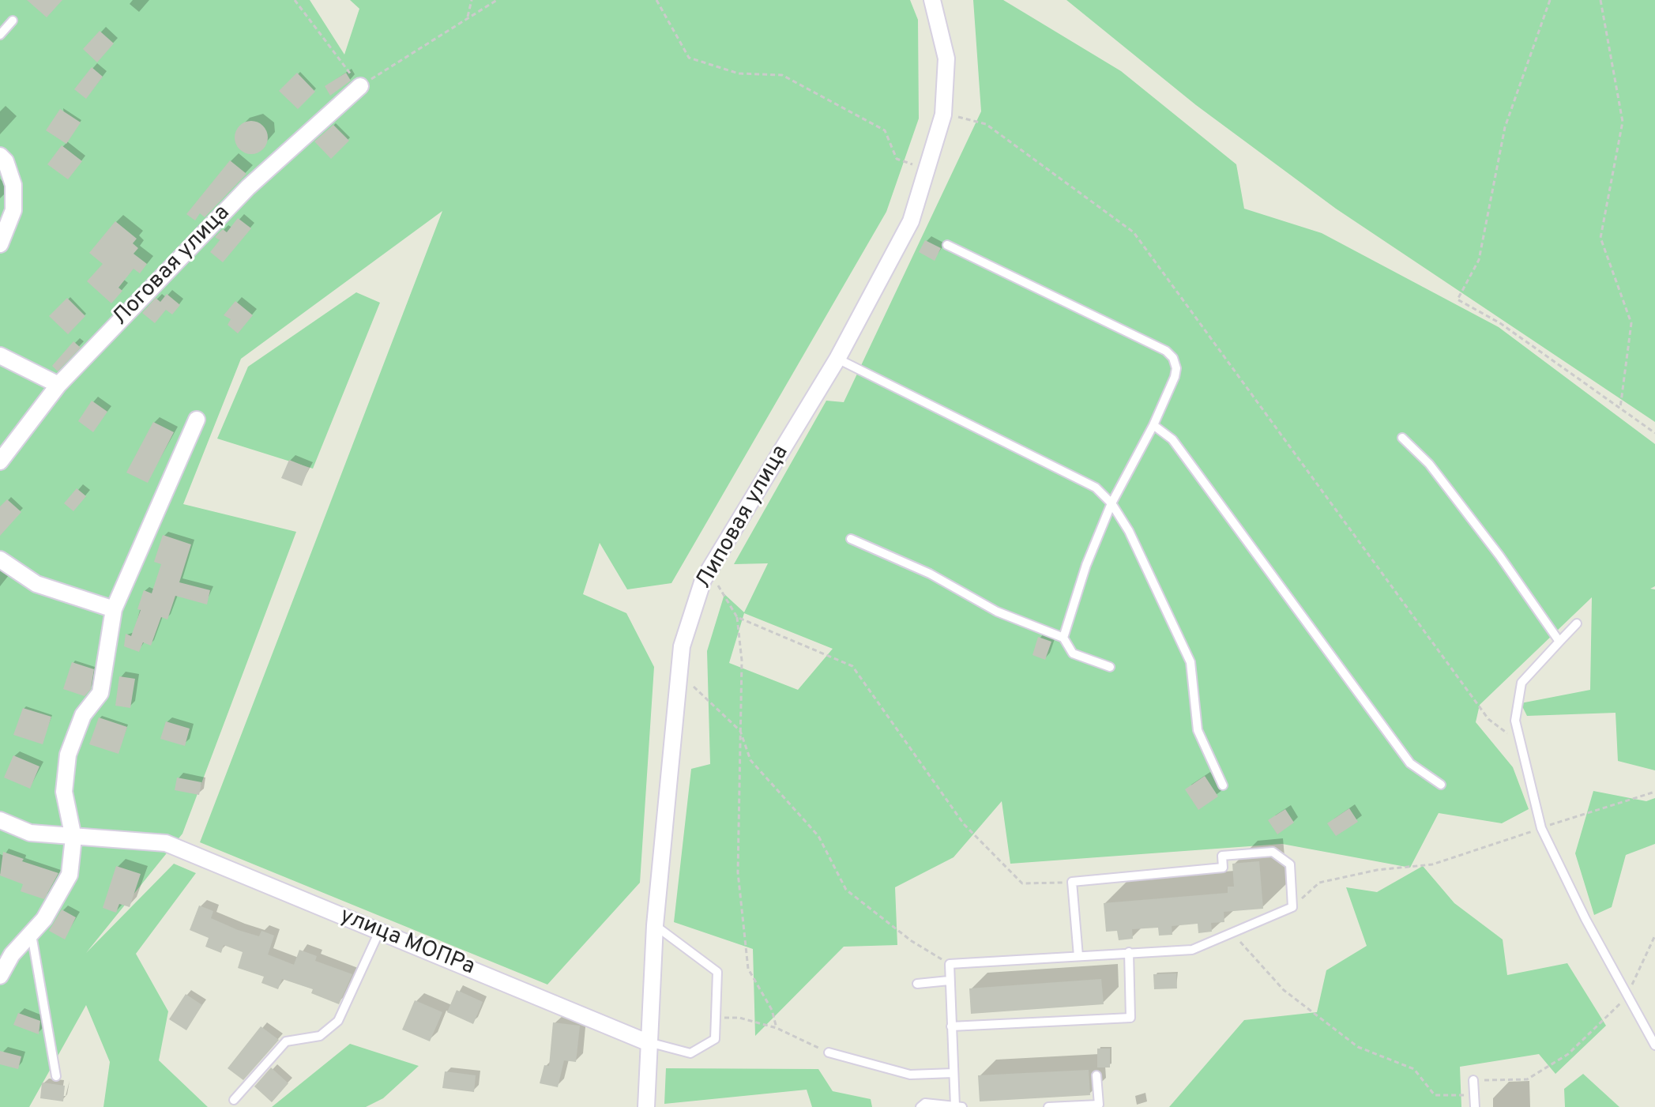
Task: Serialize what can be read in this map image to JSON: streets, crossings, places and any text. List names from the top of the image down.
{
  "streets": {
    "street": ["Логовая улица", "Липовая улица", "улица МОПРа"]
  },
  "crossings": [
    ["Липовая улица", "улица МОПРа"]
  ]
}
